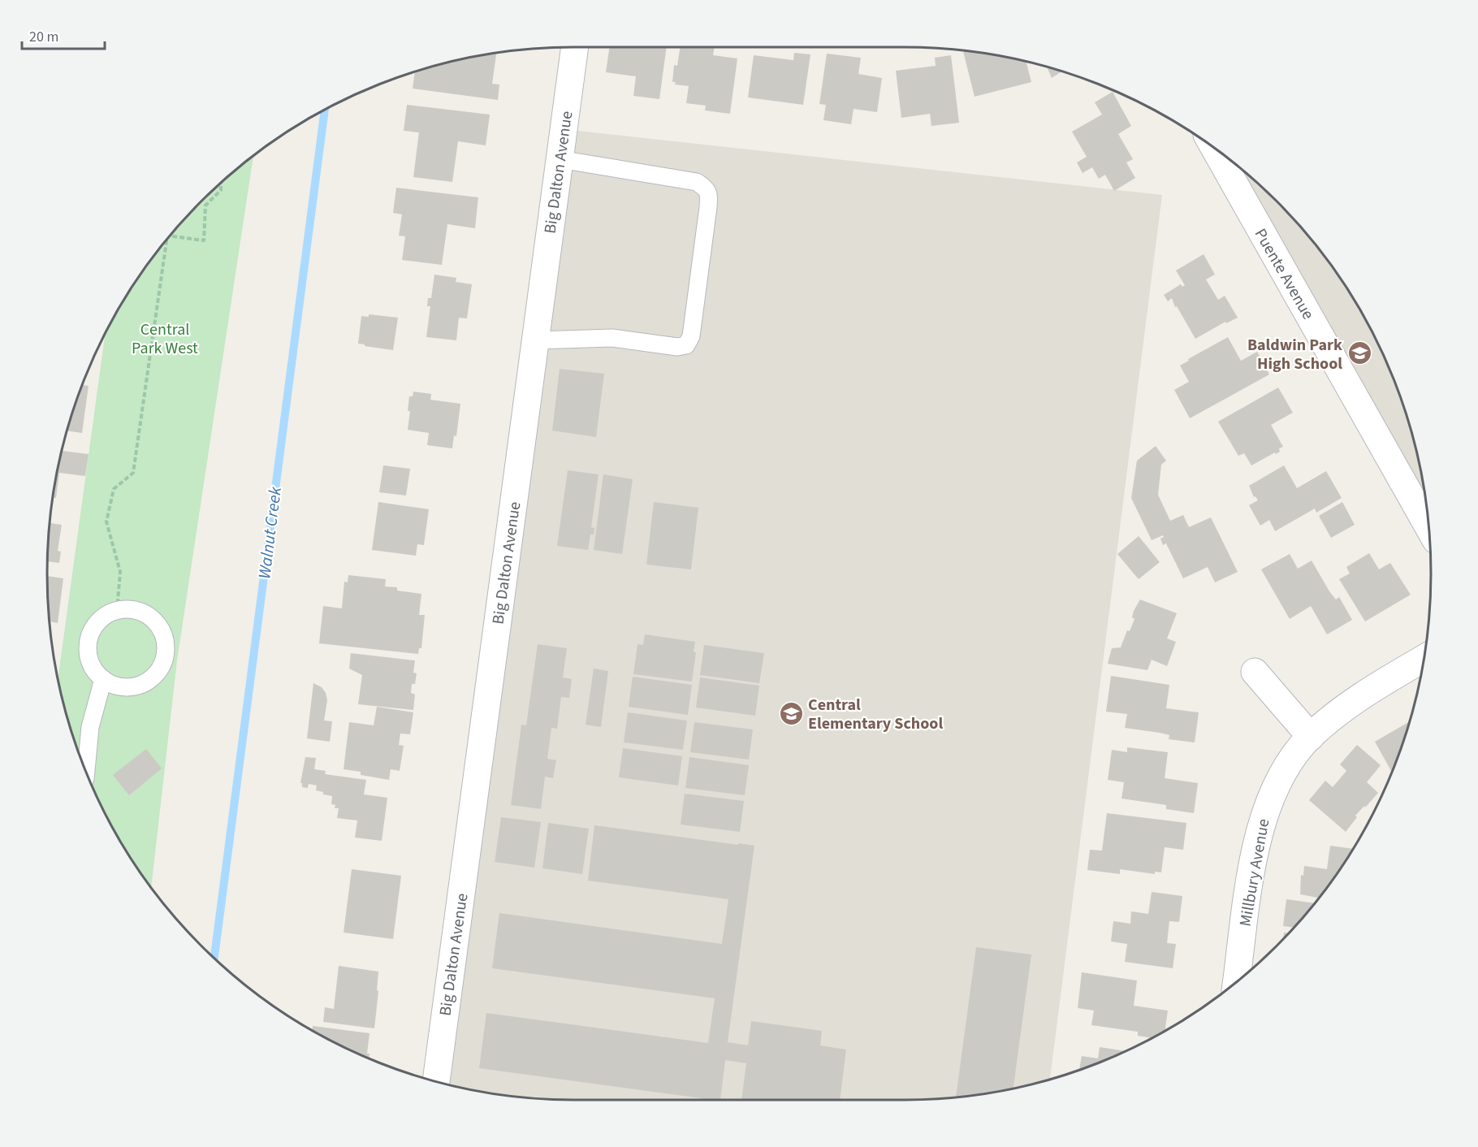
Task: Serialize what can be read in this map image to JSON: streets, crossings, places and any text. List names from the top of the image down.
{
  "streets": {
    "street": ["Big Dalton Avenue", "Puente Avenue", "Millbury Avenue"]
  },
  "water": ["Walnut Creek"],
  "parks": ["Central Park West"],
  "places": {
    "school or university": ["Baldwin Park High School", "Central Elementary School"]
  },
  "scale_bar": "20 m"
}
